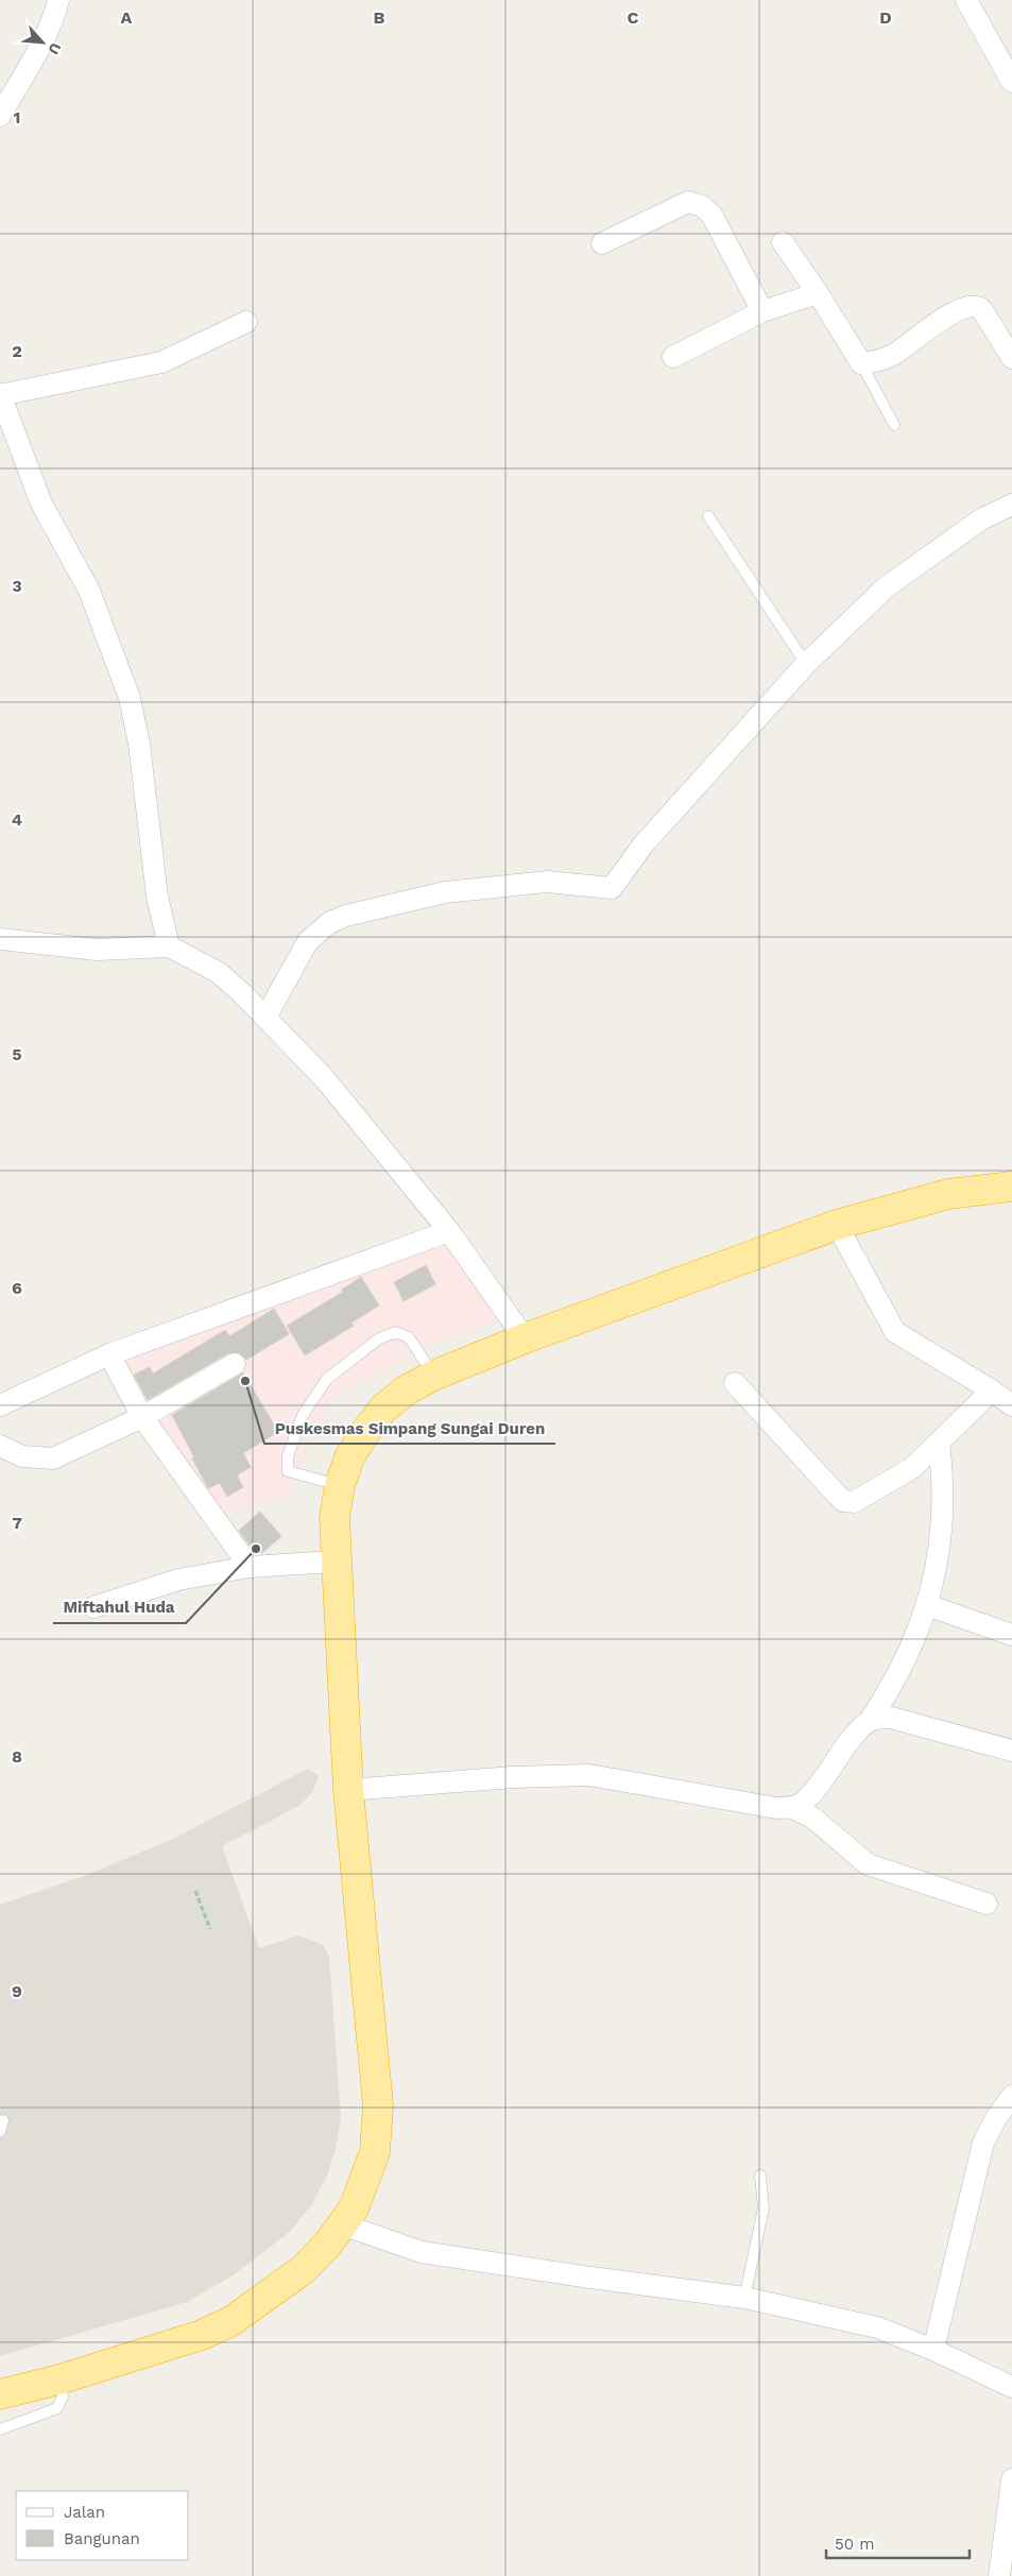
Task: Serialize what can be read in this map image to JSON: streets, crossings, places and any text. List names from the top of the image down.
{
  "places": ["Puskesmas Simpang Sungai Duren", "Miftahul Huda"],
  "legend": ["Jalan", "Bangunan"],
  "scale_bar": "50 m",
  "north": "bottom right",
  "grid": {
    "columns": [
      "A",
      "B",
      "C",
      "D"
    ],
    "rows": [
      "1",
      "2",
      "3",
      "4",
      "5",
      "6",
      "7",
      "8",
      "9"
    ]
  }
}
